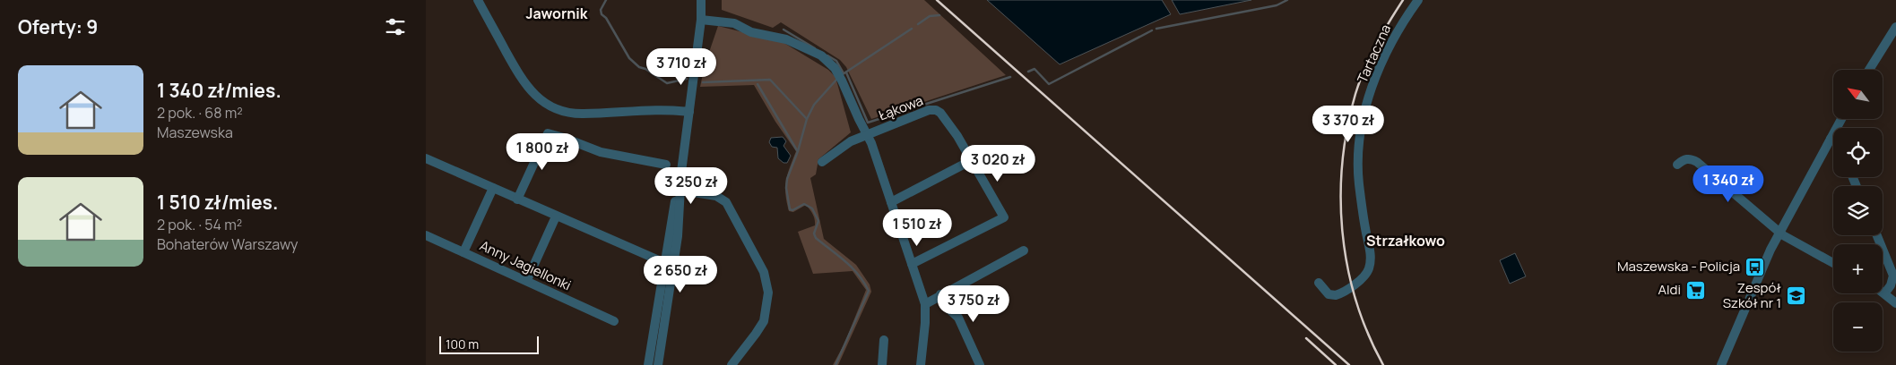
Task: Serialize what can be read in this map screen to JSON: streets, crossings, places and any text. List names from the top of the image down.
{
  "streets": {
    "street": ["Tartaczna", "Łąkowa", "Anny Jagiellonki"]
  },
  "districts": ["Jawornik", "Strzałkowo"],
  "places": {
    "bus stop": ["Maszewska - Policja"],
    "supermarket": ["Aldi"],
    "school or university": ["Zespół Szkół nr 1"]
  },
  "scale_bar": "100 m",
  "north": "top left",
  "page": {
    "heading": "Oferty: 9",
    "price": [
      "3 710 zł",
      "3 370 zł",
      "1 800 zł",
      "3 020 zł",
      "1 340 zł",
      "3 250 zł",
      "1 510 zł",
      "2 650 zł",
      "3 750 zł"
    ],
    "list": [
      {
        "name": "1 340 zł/mies.",
        "note": "2 pok. · 68 m² · Maszewska"
      },
      {
        "name": "1 510 zł/mies.",
        "note": "2 pok. · 54 m² · Bohaterów Warszawy"
      }
    ],
    "map_buttons": ["+", "−"],
    "scale": "100 m"
  }
}
